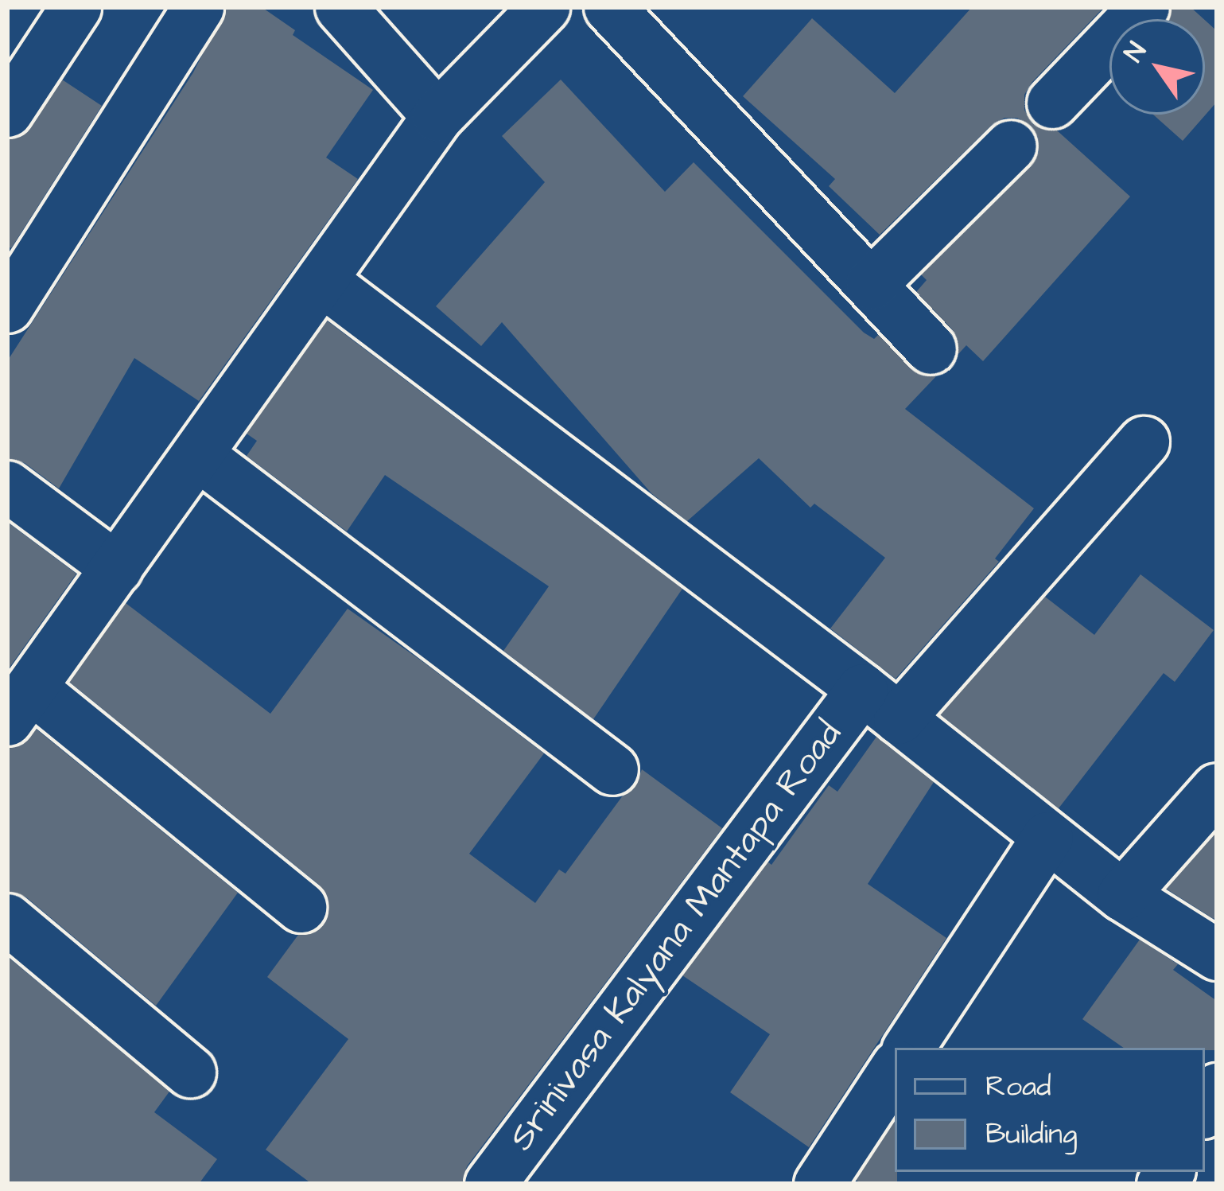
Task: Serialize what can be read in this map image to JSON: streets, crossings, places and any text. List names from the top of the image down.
{
  "streets": {
    "street": ["Srinivasa Kalyana Mantapa Road"]
  },
  "legend": ["Road", "Building"],
  "north": "top left"
}
